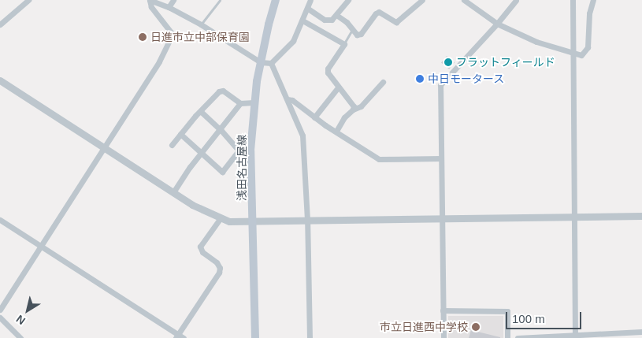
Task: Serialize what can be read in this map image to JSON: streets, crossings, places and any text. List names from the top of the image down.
{
  "streets": {
    "main road": ["浅田名古屋線"]
  },
  "places": [
    "日進市立中部保育園",
    "フラットフィールド",
    "中日モータース",
    "市立日進西中学校"
  ],
  "scale_bar": "100 m",
  "north": "bottom left"
}
